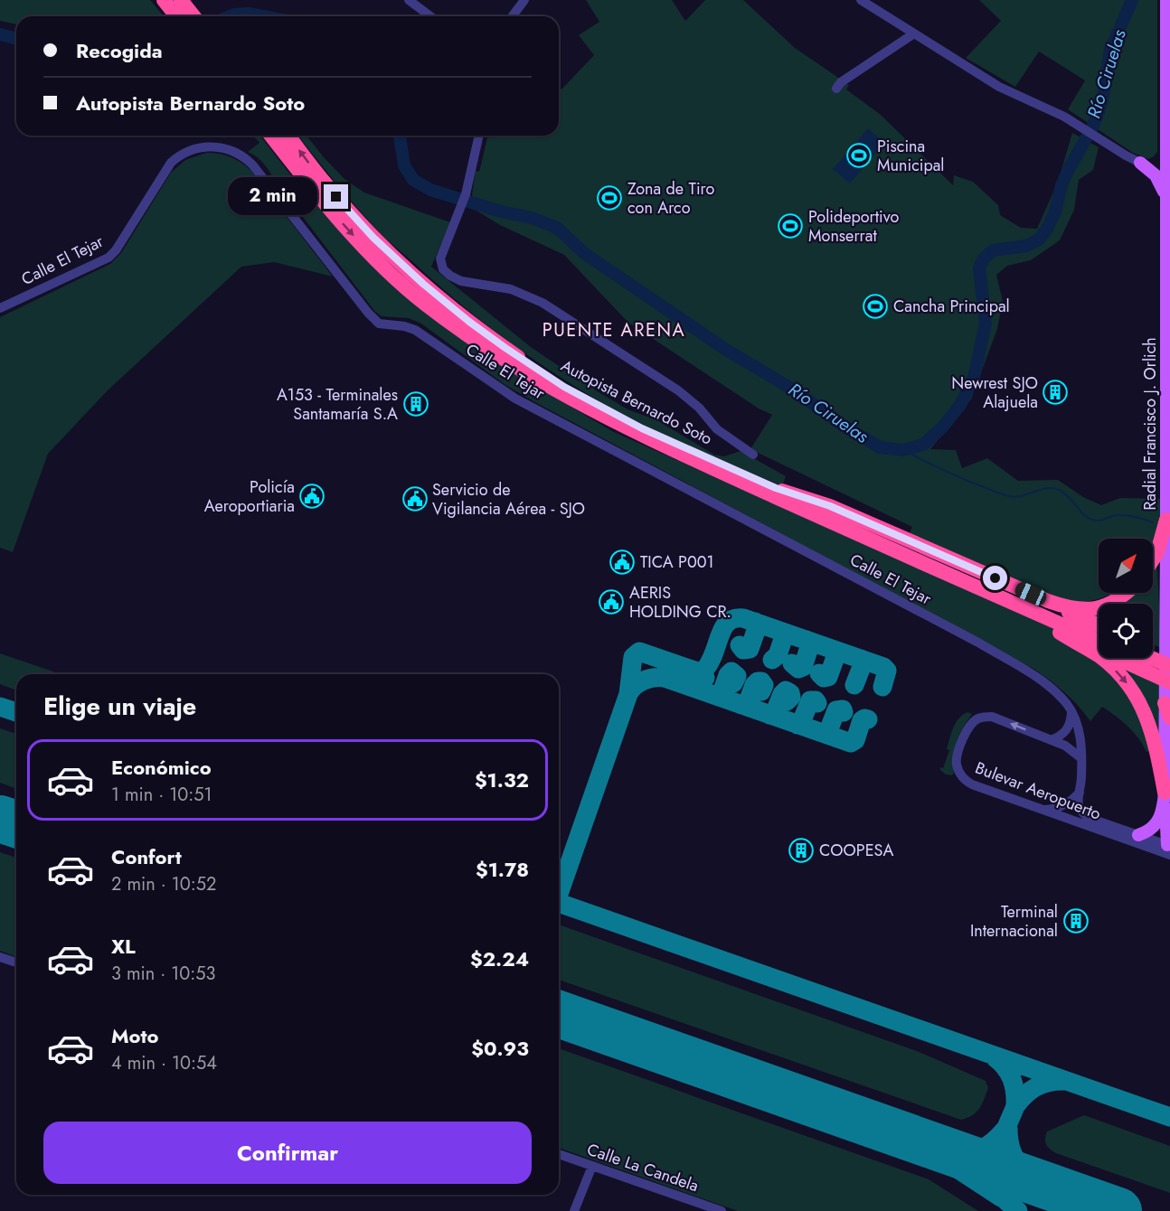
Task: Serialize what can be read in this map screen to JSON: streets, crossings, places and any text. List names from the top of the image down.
{
  "streets": {
    "highway": ["Autopista Bernardo Soto"],
    "main road": ["Radial Francisco J. Orlich"],
    "street": ["Calle El Tejar", "Bulevar Aeropuerto", "Calle La Candela"]
  },
  "crossings": [
    ["Calle El Tejar", "Bulevar Aeropuerto"],
    ["Radial Francisco J. Orlich", "Bulevar Aeropuerto"]
  ],
  "districts": ["PUENTE ARENA"],
  "water": ["Río Ciruelas"],
  "places": {
    "sports": [
      "Piscina Municipal",
      "Zona de Tiro con Arco",
      "Polideportivo Monserrat",
      "Cancha Principal"
    ],
    "building": [
      "Newrest SJO Alajuela",
      "A153 - Terminales Santamaría S.A",
      "COOPESA",
      "Terminal Internacional"
    ],
    "public building": [
      "Policía Aeroportiaria",
      "Servicio de Vigilancia Aérea - SJO",
      "TICA P001",
      "AERIS HOLDING CR."
    ]
  },
  "north": "top right",
  "page": {
    "banner": ["Recogida", "Autopista Bernardo Soto"],
    "bubble": "2 min",
    "heading": "Elige un viaje",
    "list": [
      {
        "name": "Económico",
        "note": "1 min · 10:51",
        "value": "$1.32"
      },
      {
        "name": "Confort",
        "note": "2 min · 10:52",
        "value": "$1.78"
      },
      {
        "name": "XL",
        "note": "3 min · 10:53",
        "value": "$2.24"
      },
      {
        "name": "Moto",
        "note": "4 min · 10:54",
        "value": "$0.93"
      }
    ],
    "buttons": "Confirmar"
  }
}
